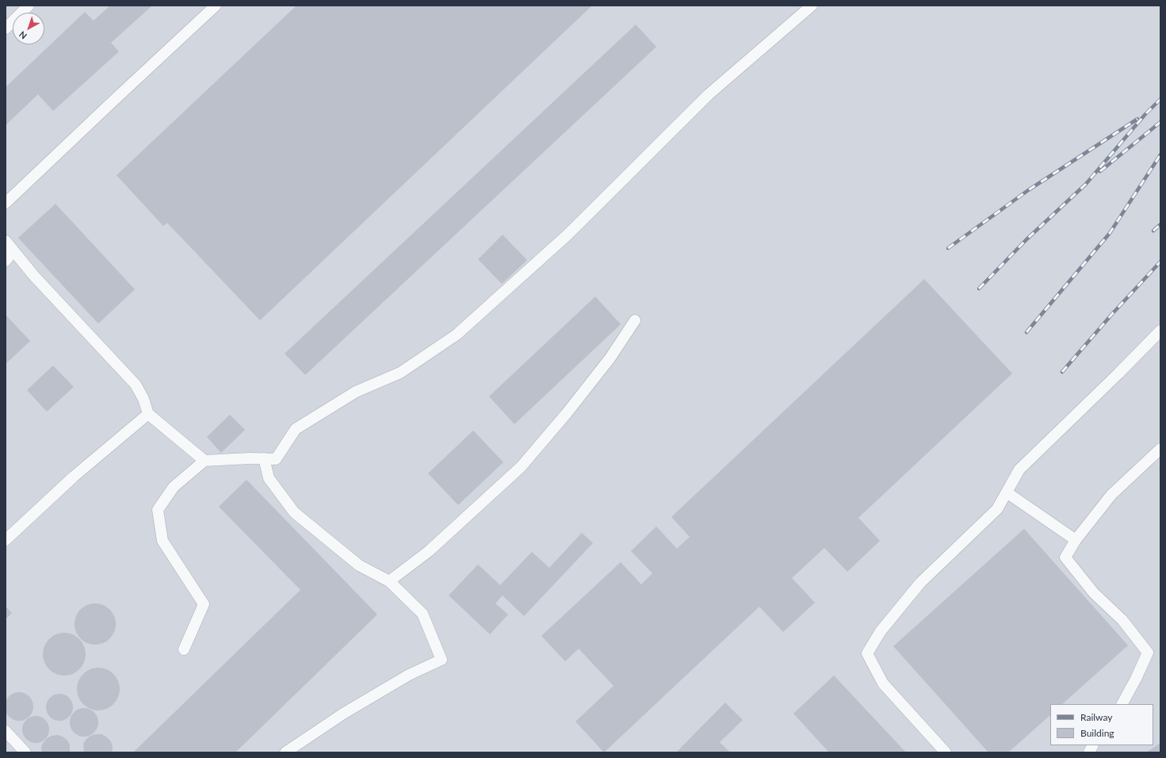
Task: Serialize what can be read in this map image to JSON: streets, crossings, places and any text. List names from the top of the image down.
{
  "legend": ["Railway", "Building"],
  "north": "bottom left"
}
